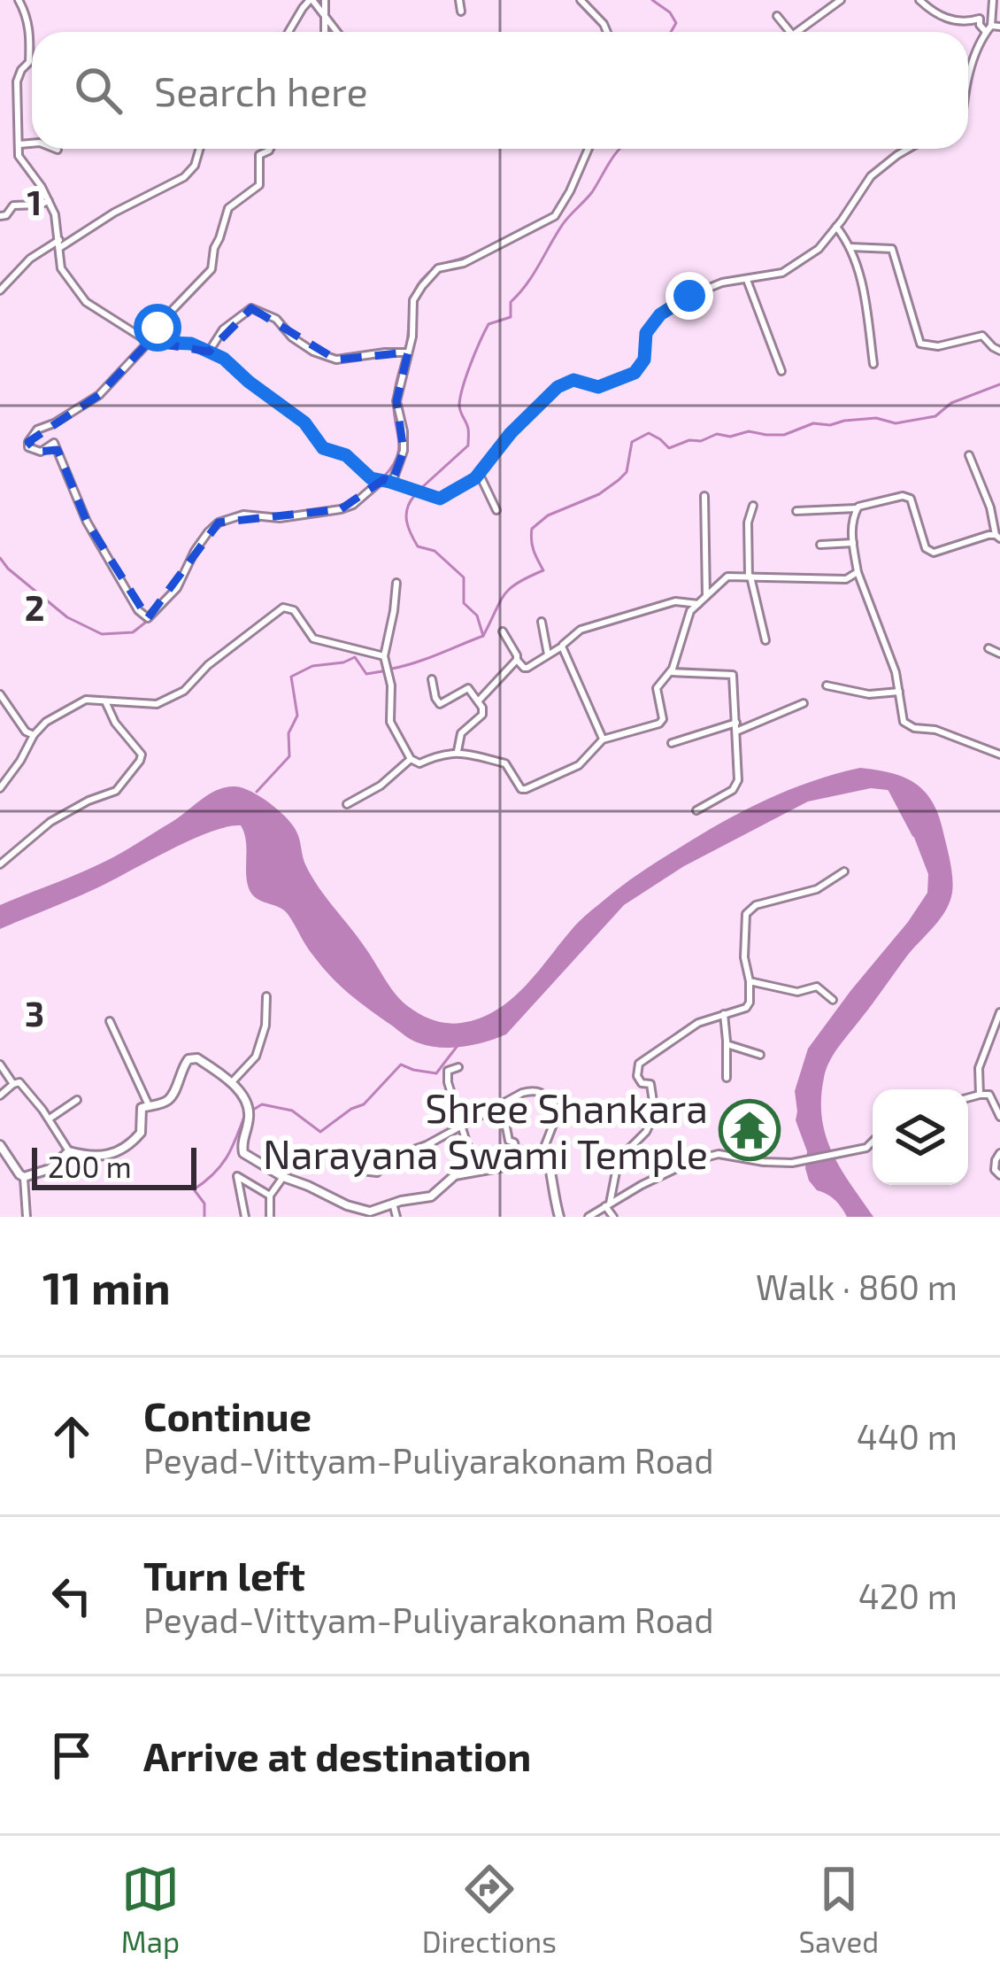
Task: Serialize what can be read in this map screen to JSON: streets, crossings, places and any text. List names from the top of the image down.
{
  "places": {
    "temple": ["Shree Shankara Narayana Swami Temple"]
  },
  "scale_bar": "200 m",
  "page": {
    "search": "Search here",
    "scale": "200 m",
    "heading": ["11 min", "Walk · 860 m"],
    "list": [
      ["Continue", "Peyad-Vittyam-Puliyarakonam Road", "440 m"],
      ["Turn left", "Peyad-Vittyam-Puliyarakonam Road", "420 m"],
      "Arrive at destination"
    ],
    "nav": ["Map", "Directions", "Saved"]
  },
  "grid": {
    "rows": ["1", "2", "3"]
  }
}
